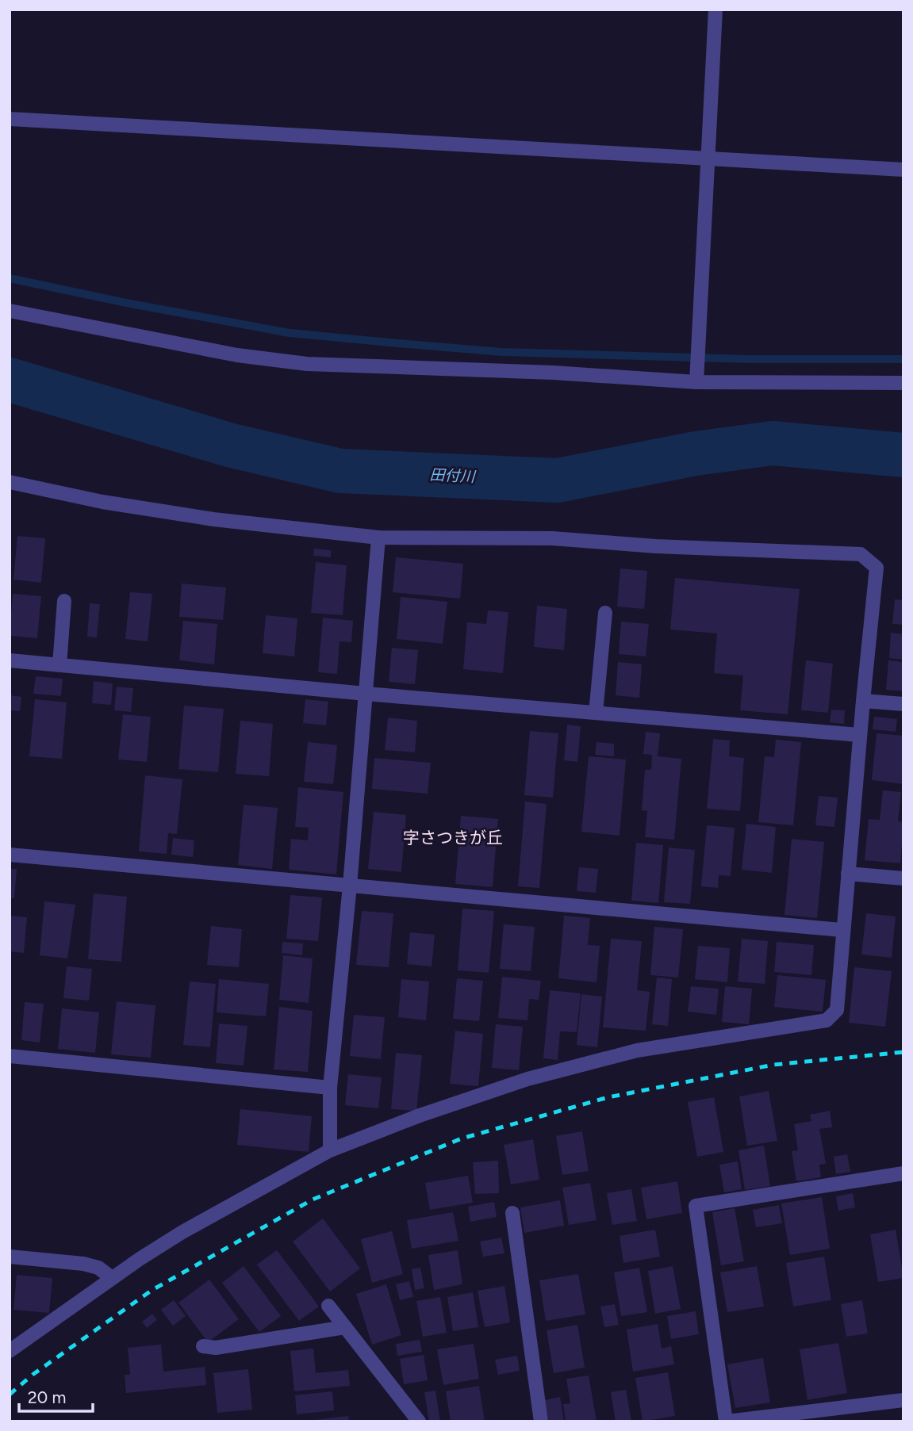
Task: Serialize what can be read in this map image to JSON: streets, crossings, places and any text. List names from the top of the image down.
{
  "districts": ["字さつきが丘"],
  "water": ["田付川"],
  "scale_bar": "20 m"
}
